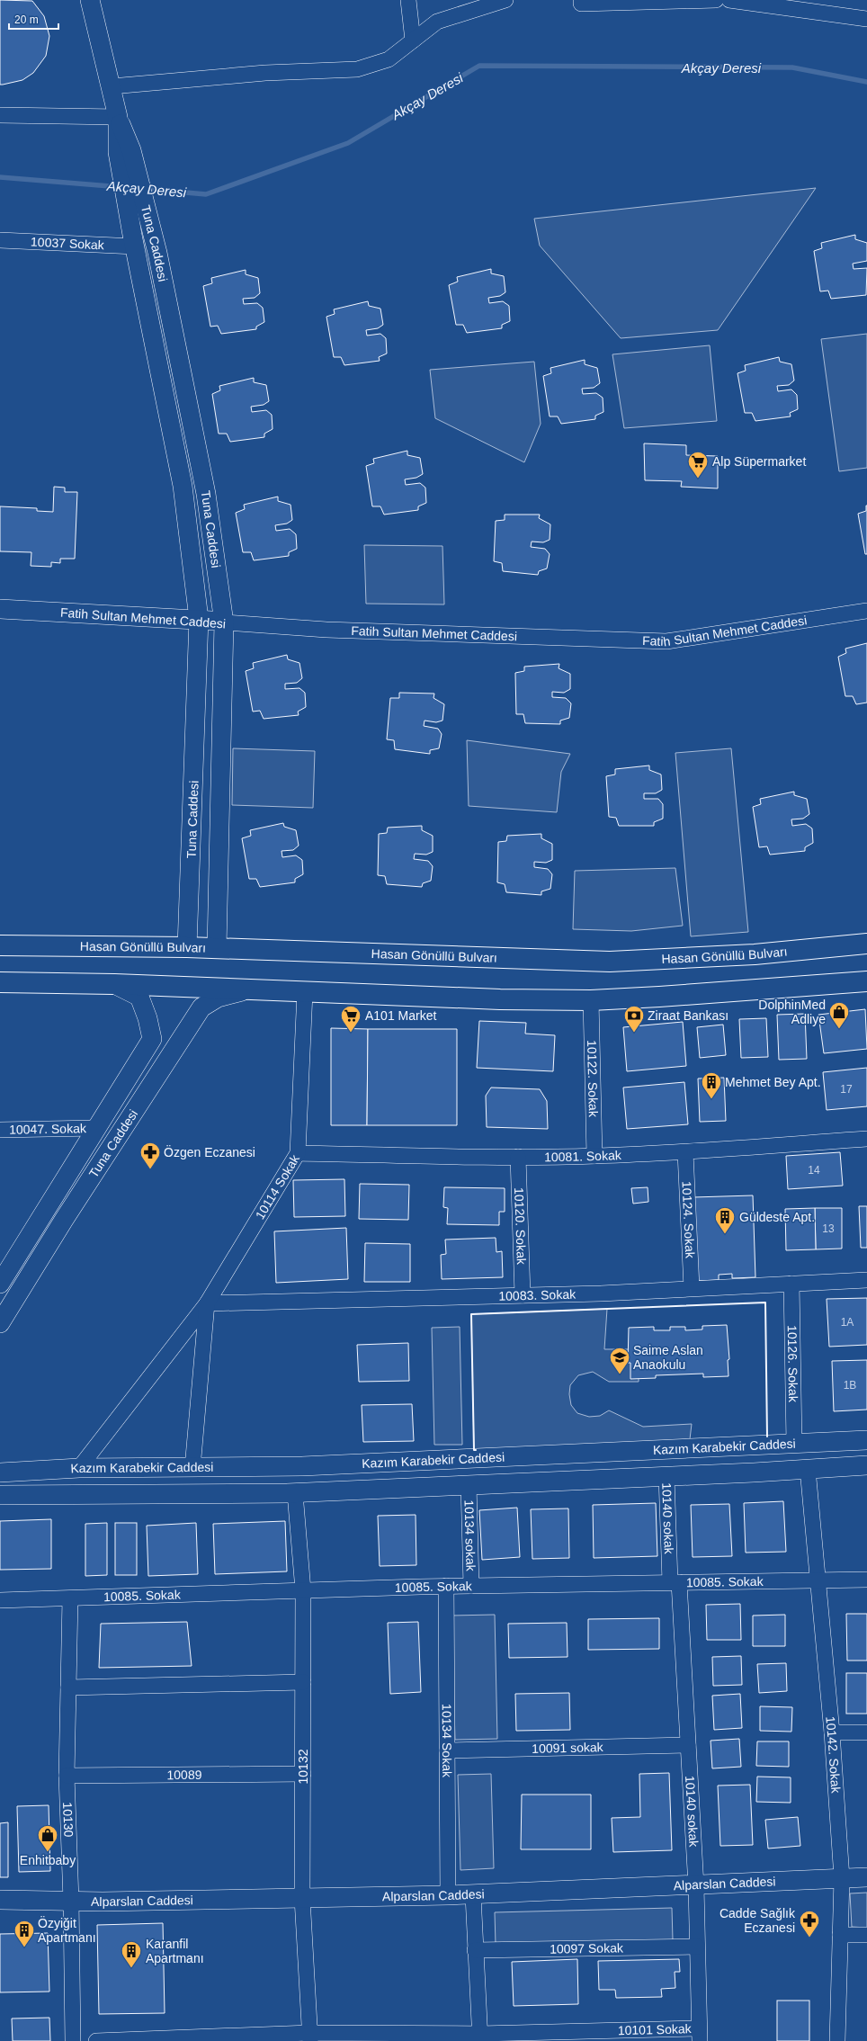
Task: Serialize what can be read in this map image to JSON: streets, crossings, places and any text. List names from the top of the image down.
{
  "streets": {
    "main road": ["Hasan Gönüllü Bulvarı"],
    "street": [
      "10037 Sokak",
      "Tuna Caddesi",
      "Fatih Sultan Mehmet Caddesi",
      "10122. Sokak",
      "10047. Sokak",
      "10081. Sokak",
      "10114 Sokak",
      "10124. Sokak",
      "10120. Sokak",
      "10083. Sokak",
      "10126. Sokak",
      "Kazım Karabekir Caddesi",
      "10140 sokak",
      "10134 sokak",
      "10085. Sokak",
      "10134 Sokak",
      "10091 sokak",
      "10142. Sokak",
      "10132",
      "10089",
      "10130",
      "Alparslan Caddesi",
      "10097 Sokak",
      "10101 Sokak"
    ]
  },
  "crossings": [
    ["10037 Sokak", "Tuna Caddesi"],
    ["Tuna Caddesi", "Fatih Sultan Mehmet Caddesi"],
    ["Tuna Caddesi", "Hasan Gönüllü Bulvarı"],
    ["Tuna Caddesi", "10047. Sokak"],
    ["10122. Sokak", "10081. Sokak"],
    ["10081. Sokak", "10114 Sokak"],
    ["10081. Sokak", "10124. Sokak"],
    ["10081. Sokak", "10120. Sokak"],
    ["10114 Sokak", "10083. Sokak"],
    ["10114 Sokak", "Kazım Karabekir Caddesi"],
    ["10124. Sokak", "10083. Sokak"],
    ["10120. Sokak", "10083. Sokak"],
    ["10083. Sokak", "10126. Sokak"],
    ["10126. Sokak", "Kazım Karabekir Caddesi"],
    ["Kazım Karabekir Caddesi", "10140 sokak"],
    ["Kazım Karabekir Caddesi", "10134 sokak"],
    ["Kazım Karabekir Caddesi", "10142. Sokak"],
    ["Kazım Karabekir Caddesi", "10132"],
    ["10140 sokak", "10085. Sokak"],
    ["10140 sokak", "10091 sokak"],
    ["10140 sokak", "Alparslan Caddesi"],
    ["10140 sokak", "10097 Sokak"],
    ["10140 sokak", "10101 Sokak"],
    ["10134 sokak", "10085. Sokak"],
    ["10085. Sokak", "10134 Sokak"],
    ["10085. Sokak", "10142. Sokak"],
    ["10085. Sokak", "10132"],
    ["10085. Sokak", "10130"],
    ["10134 Sokak", "10091 sokak"],
    ["10134 Sokak", "Alparslan Caddesi"],
    ["10142. Sokak", "Alparslan Caddesi"],
    ["10132", "10089"],
    ["10132", "Alparslan Caddesi"],
    ["10132", "10101 Sokak"],
    ["10089", "10130"],
    ["10130", "Alparslan Caddesi"]
  ],
  "water": ["Akçay Deresi"],
  "places": {
    "supermarket": ["Alp Süpermarket", "A101 Market"],
    "shop": ["DolphinMed Adliye", "Enhitbaby"],
    "bank": ["Ziraat Bankası"],
    "building": [
      "Mehmet Bey Apt.",
      "Güldeste Apt.",
      "Özyiğit Apartmanı",
      "Karanfil Apartmanı"
    ],
    "pharmacy": ["Özgen Eczanesi", "Cadde Sağlık Eczanesi"],
    "school or university": ["Saime Aslan Anaokulu"]
  },
  "house_numbers": [
    "17",
    "14",
    "13",
    "1A",
    "1B"
  ],
  "scale_bar": "20 m"
}
